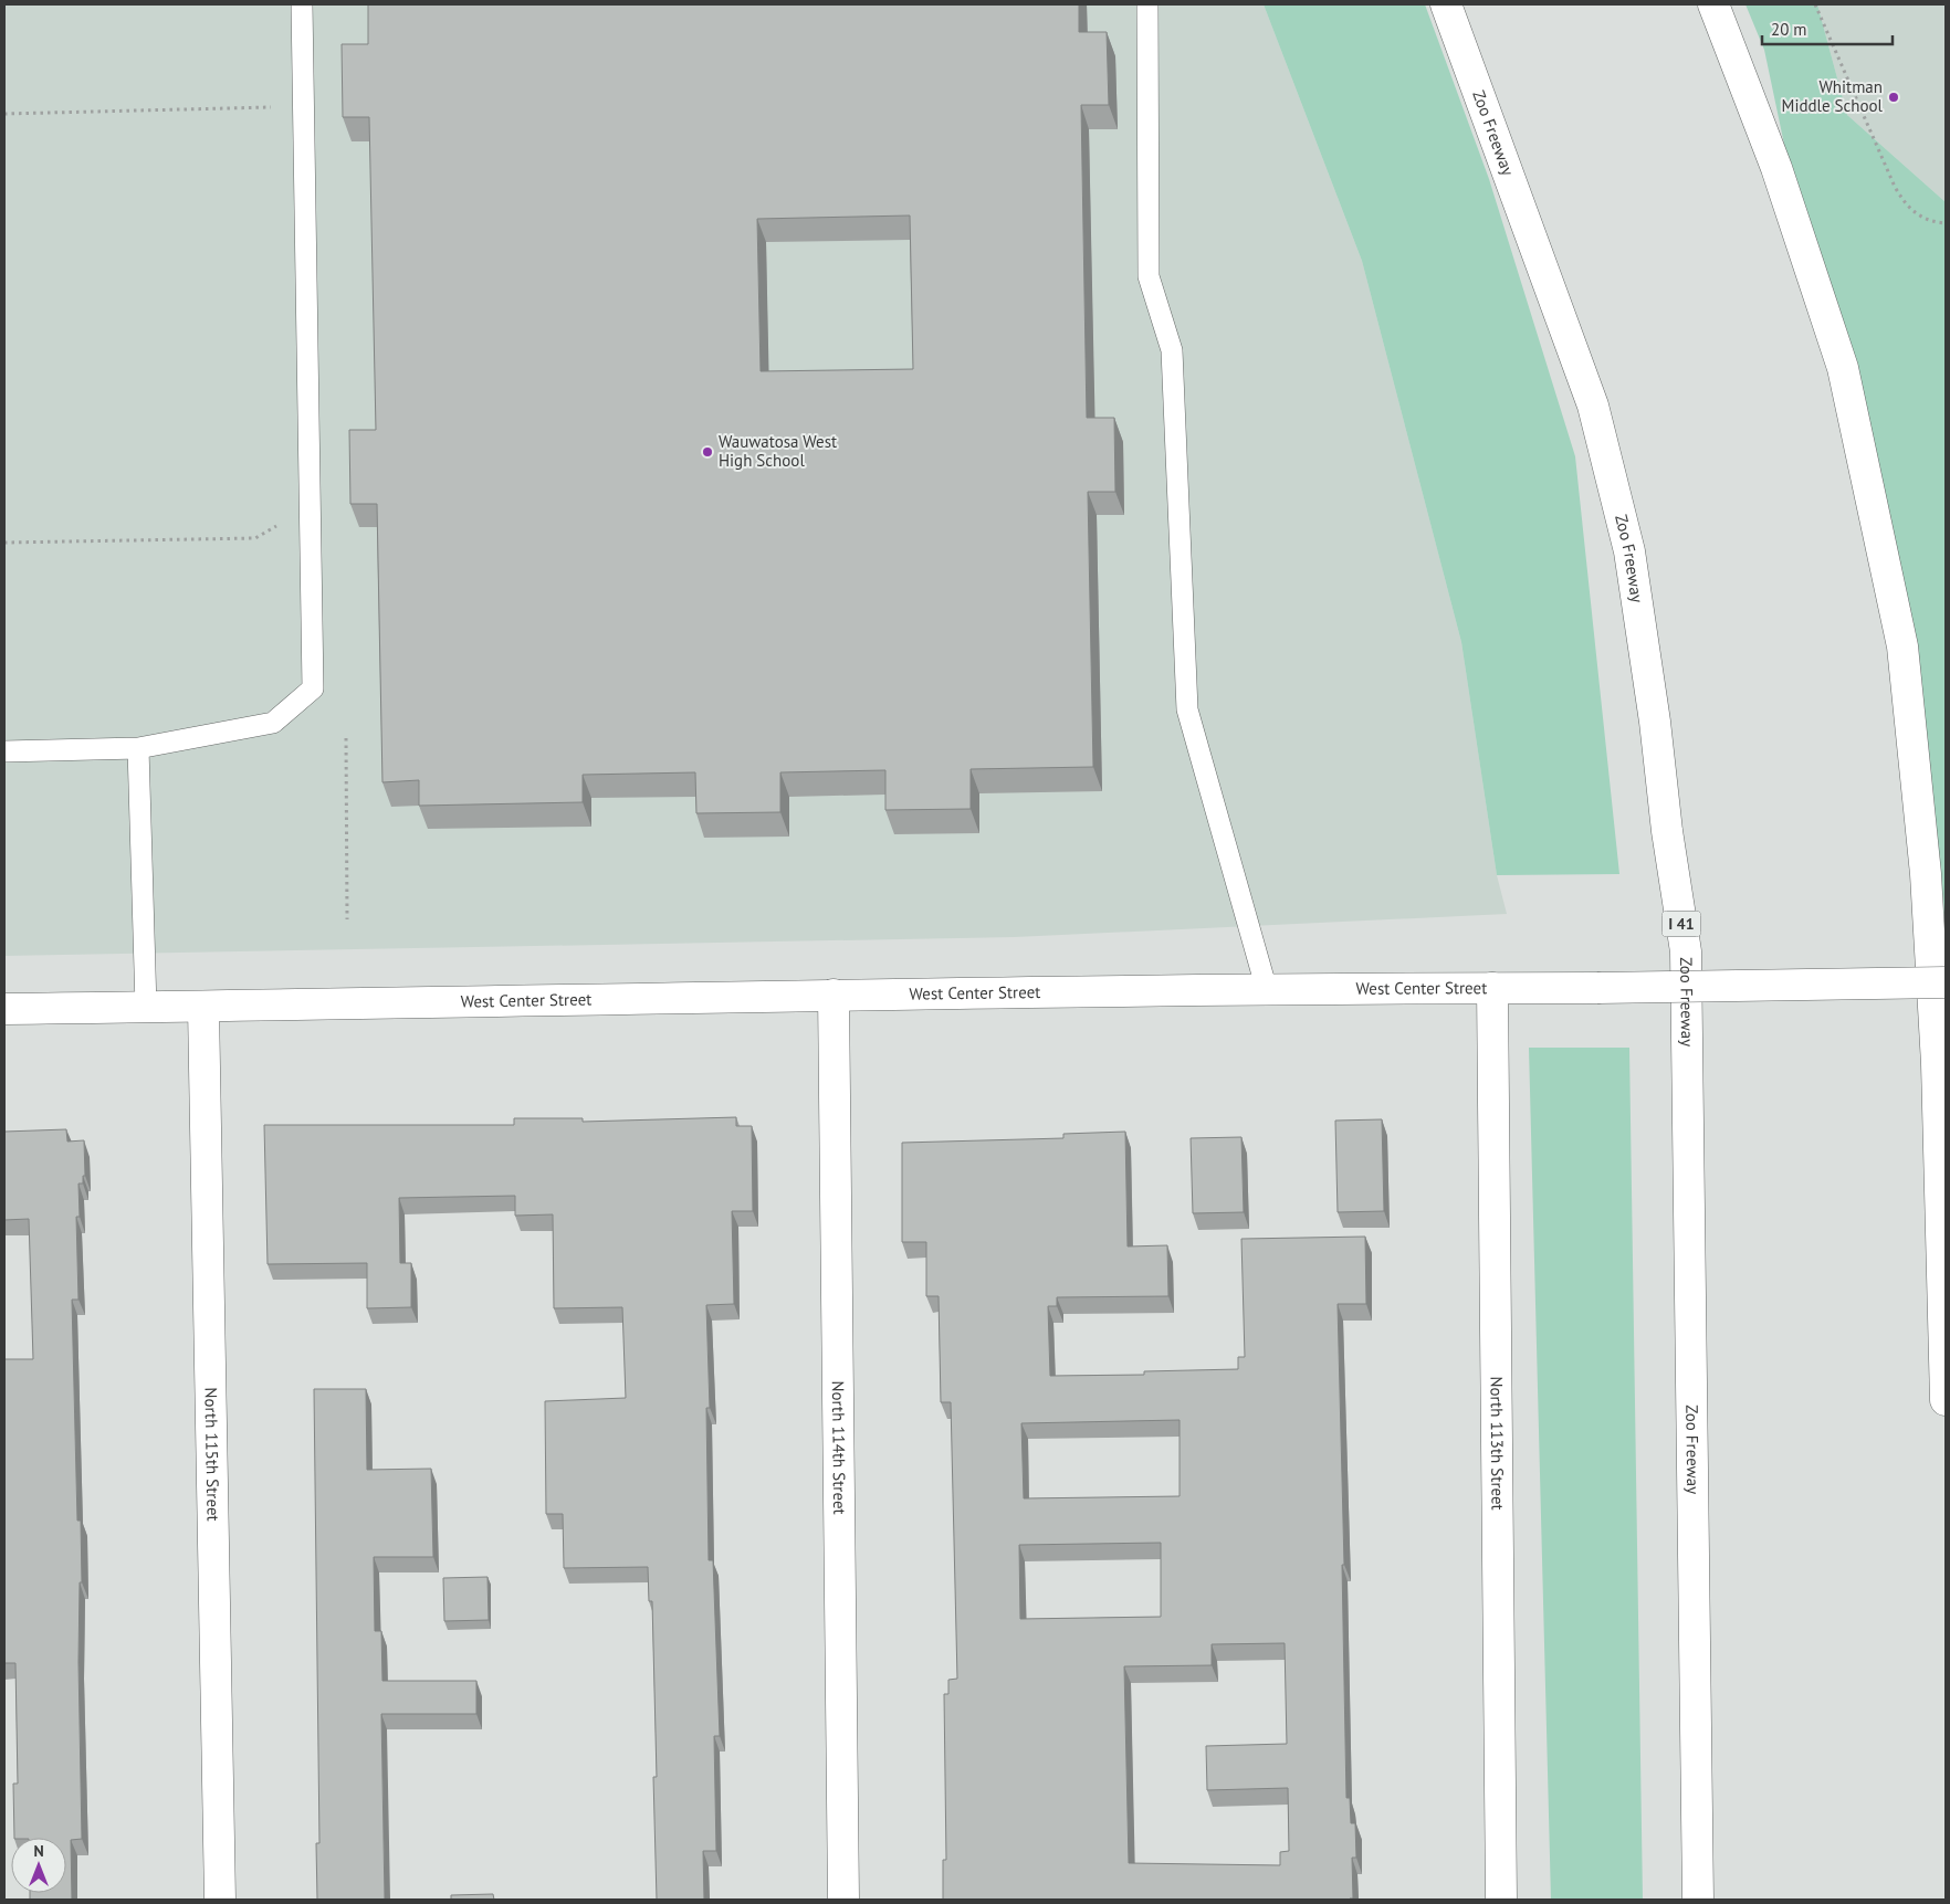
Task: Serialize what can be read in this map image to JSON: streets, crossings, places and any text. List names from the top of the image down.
{
  "streets": {
    "main road": [
      "Zoo Freeway",
      "I 41",
      "West Center Street",
      "North 113th Street",
      "North 114th Street",
      "North 115th Street"
    ]
  },
  "crossings": [
    ["West Center Street", "North 113th Street"],
    ["West Center Street", "North 114th Street"],
    ["West Center Street", "North 115th Street"]
  ],
  "places": ["Whitman Middle School", "Wauwatosa West High School"],
  "scale_bar": "20 m",
  "north": "top"
}
